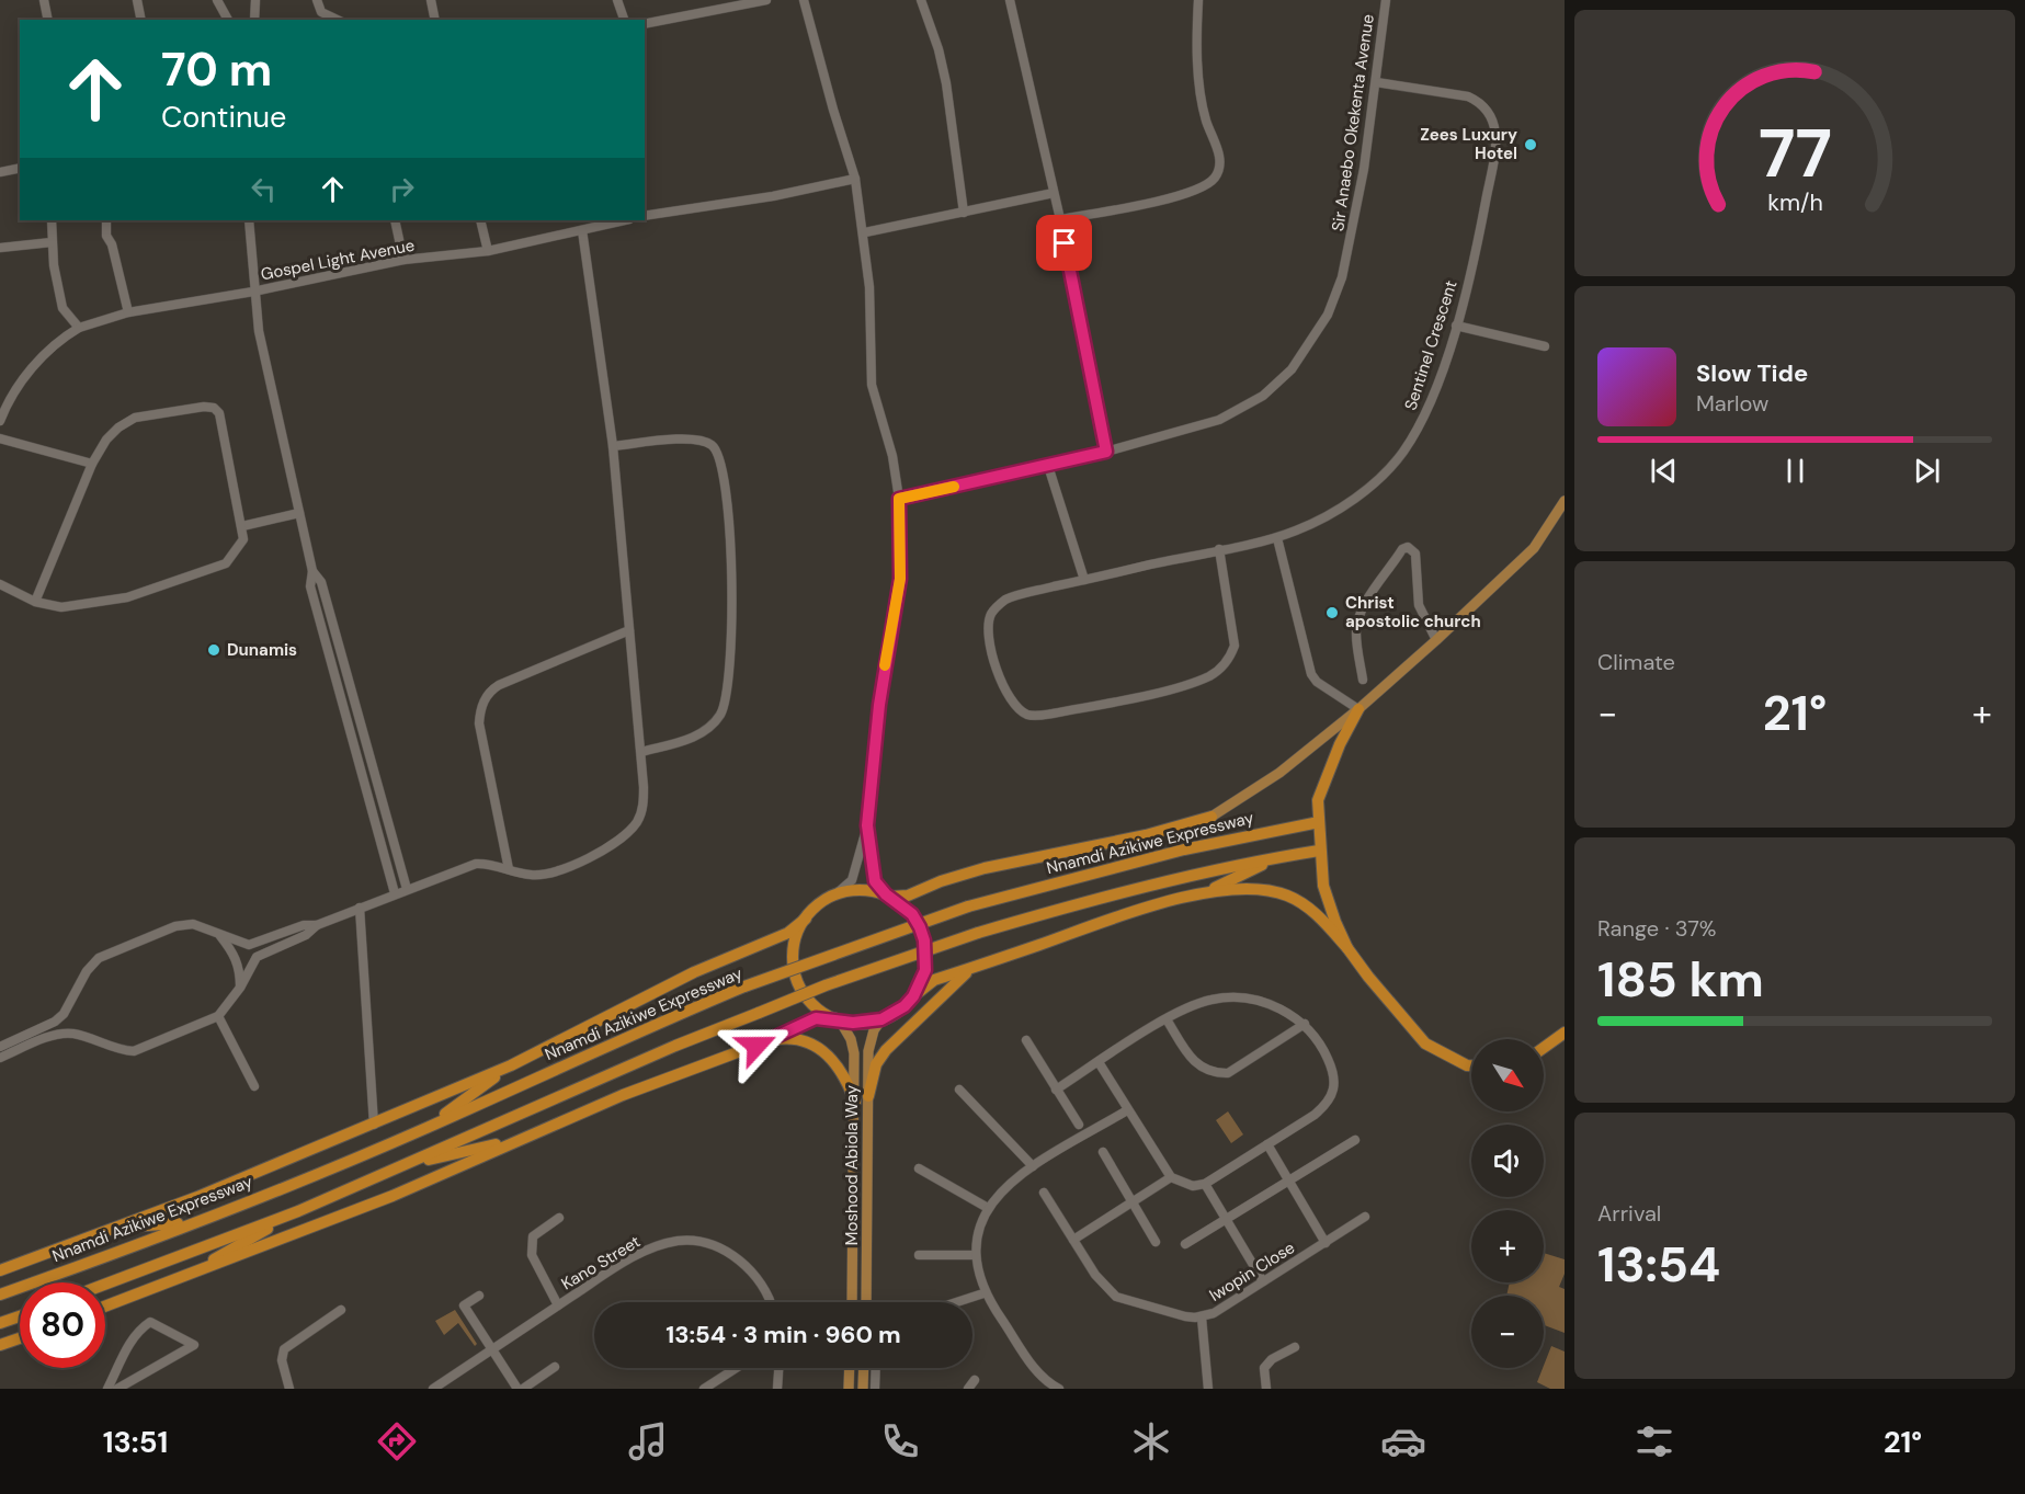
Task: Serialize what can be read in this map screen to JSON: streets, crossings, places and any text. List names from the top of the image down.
{
  "streets": {
    "highway": ["Nnamdi Azikiwe Expressway"],
    "main road": ["Moshood Abiola Way"],
    "street": [
      "Sir Anaebo Okekenta Avenue",
      "Gospel Light Avenue",
      "Sentinel Crescent",
      "Kano Street",
      "Iwopin Close"
    ]
  },
  "crossings": [
    ["Sir Anaebo Okekenta Avenue", "Sentinel Crescent"],
    ["Nnamdi Azikiwe Expressway", "Moshood Abiola Way"]
  ],
  "places": ["Zees Luxury Hotel", "Christ apostolic church", "Dunamis"],
  "north": "bottom right",
  "page": {
    "turn": ["70 m", "Continue"],
    "song": ["Slow Tide", "Marlow"],
    "tile": [
      "Climate",
      ["Range · 37%", "185 km"],
      ["Arrival", "13:54"]
    ],
    "heat": ["−", "21°", "+"],
    "map_buttons": ["+", "−"],
    "limit": "80",
    "trip": "13:54 · 3 min · 960 m",
    "tabs": ["13:51", "21°"],
    "gauge": ["77", "km/h"]
  }
}
